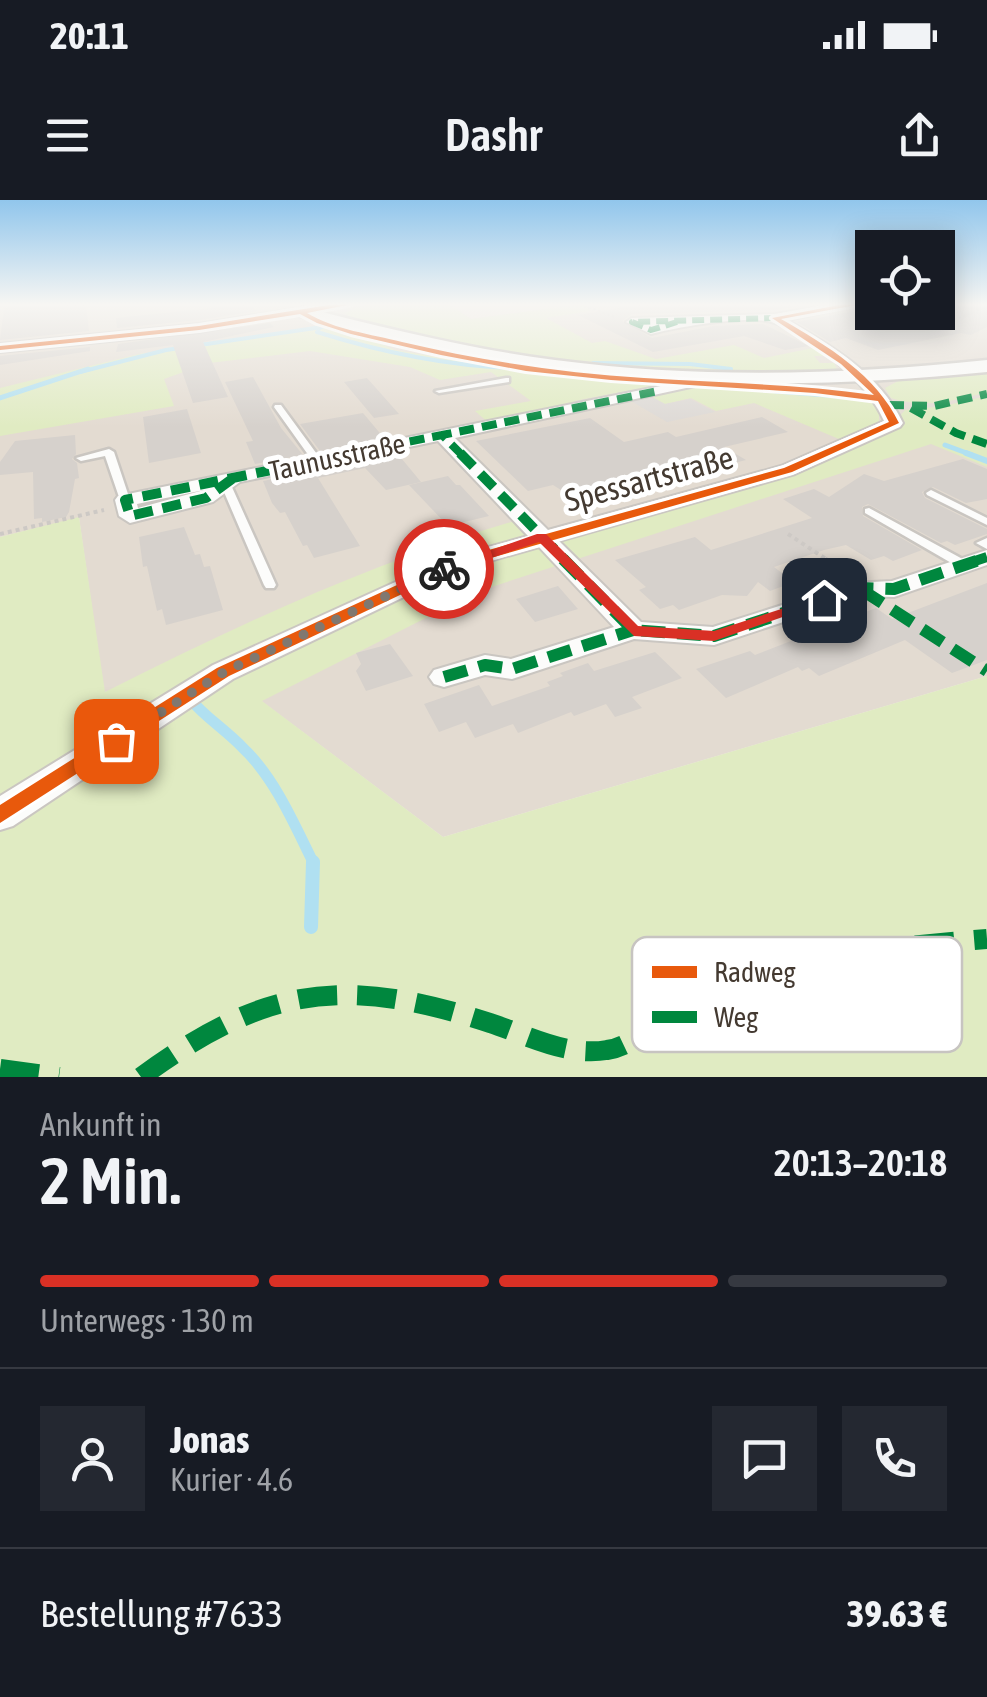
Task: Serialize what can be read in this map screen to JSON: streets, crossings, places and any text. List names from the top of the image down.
{
  "streets": {
    "street": ["Taunusstraße", "Spessartstraße"]
  },
  "crossings": [
    ["Taunusstraße", "Spessartstraße"]
  ],
  "legend": ["Radweg", "Weg"],
  "page": {
    "status": "20:11",
    "header": "Dashr",
    "heading": ["2 Min.", "Ankunft in", "20:13–20:18"],
    "panel": [
      "Jonas",
      "Kurier · 4.6",
      "Bestellung #7633",
      "39.63 €"
    ],
    "bar": "Unterwegs · 130 m"
  }
}
